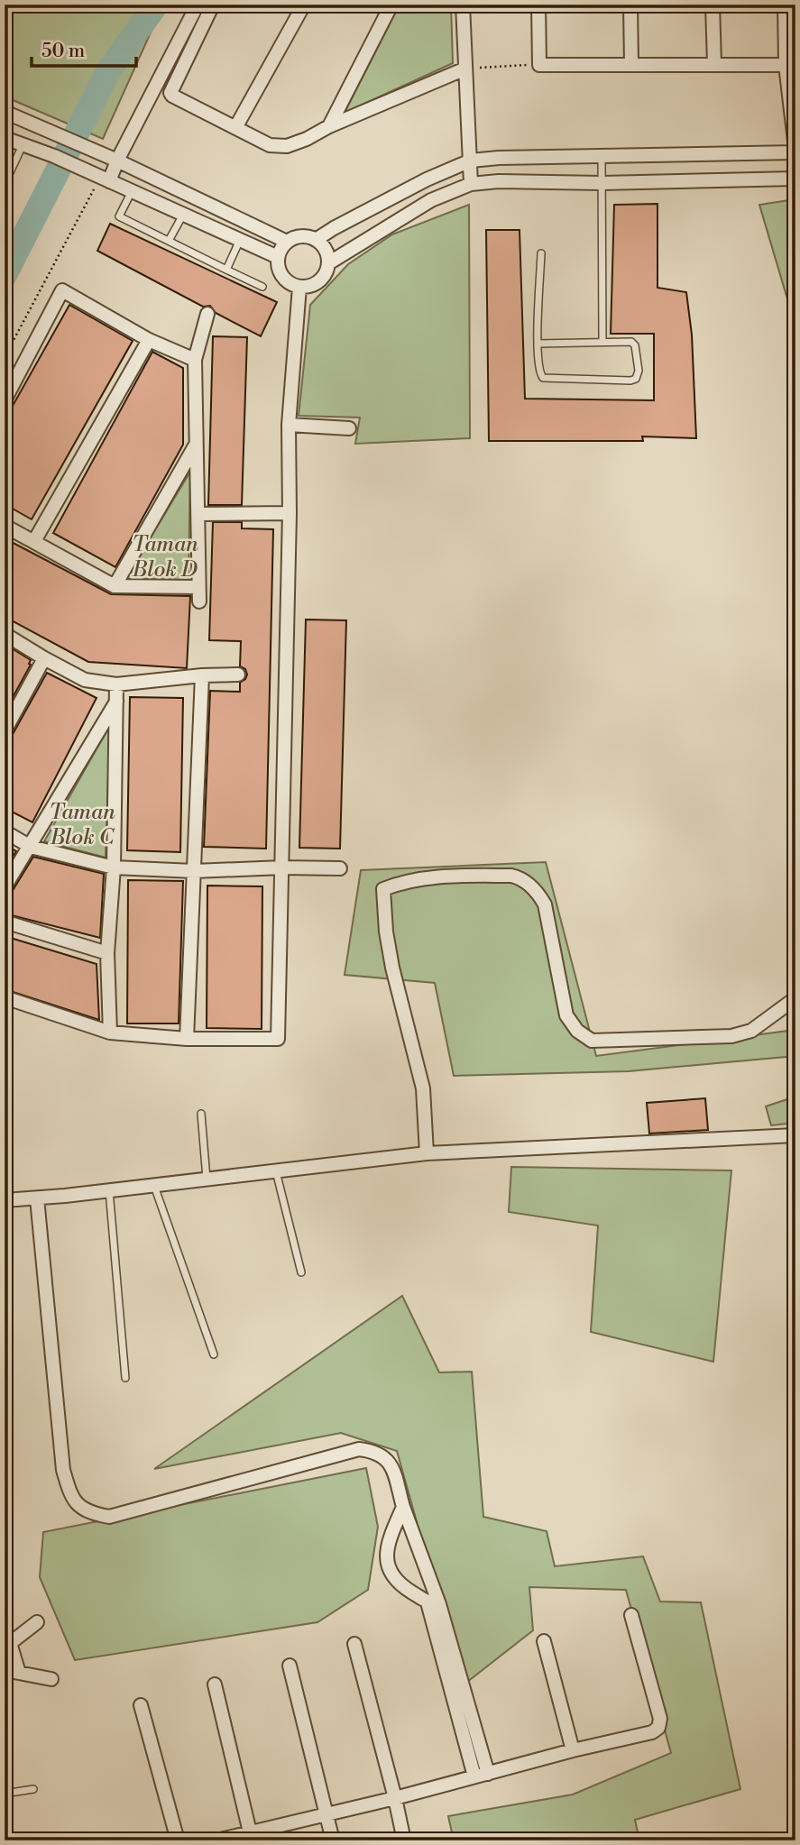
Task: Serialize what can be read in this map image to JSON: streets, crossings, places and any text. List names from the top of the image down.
{
  "parks": ["Taman Blok D", "Taman Blok C"],
  "scale_bar": "50 m"
}
